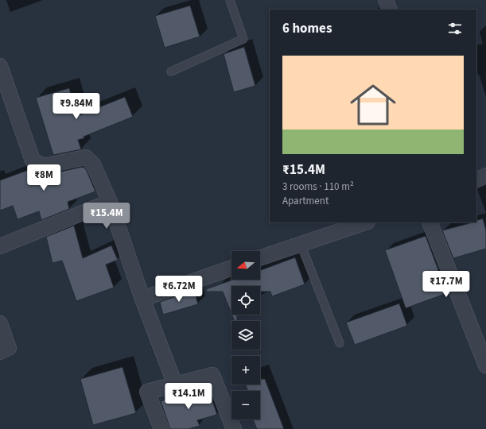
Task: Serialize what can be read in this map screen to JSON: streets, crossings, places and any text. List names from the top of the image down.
{
  "north": "left",
  "page": {
    "heading": "6 homes",
    "list": [
      {
        "name": "₹15.4M",
        "note": "3 rooms · 110 m² · Apartment"
      }
    ],
    "price": [
      "₹9.84M",
      "₹8M",
      "₹15.4M",
      "₹17.7M",
      "₹6.72M",
      "₹14.1M"
    ],
    "map_buttons": ["+", "−"]
  }
}
